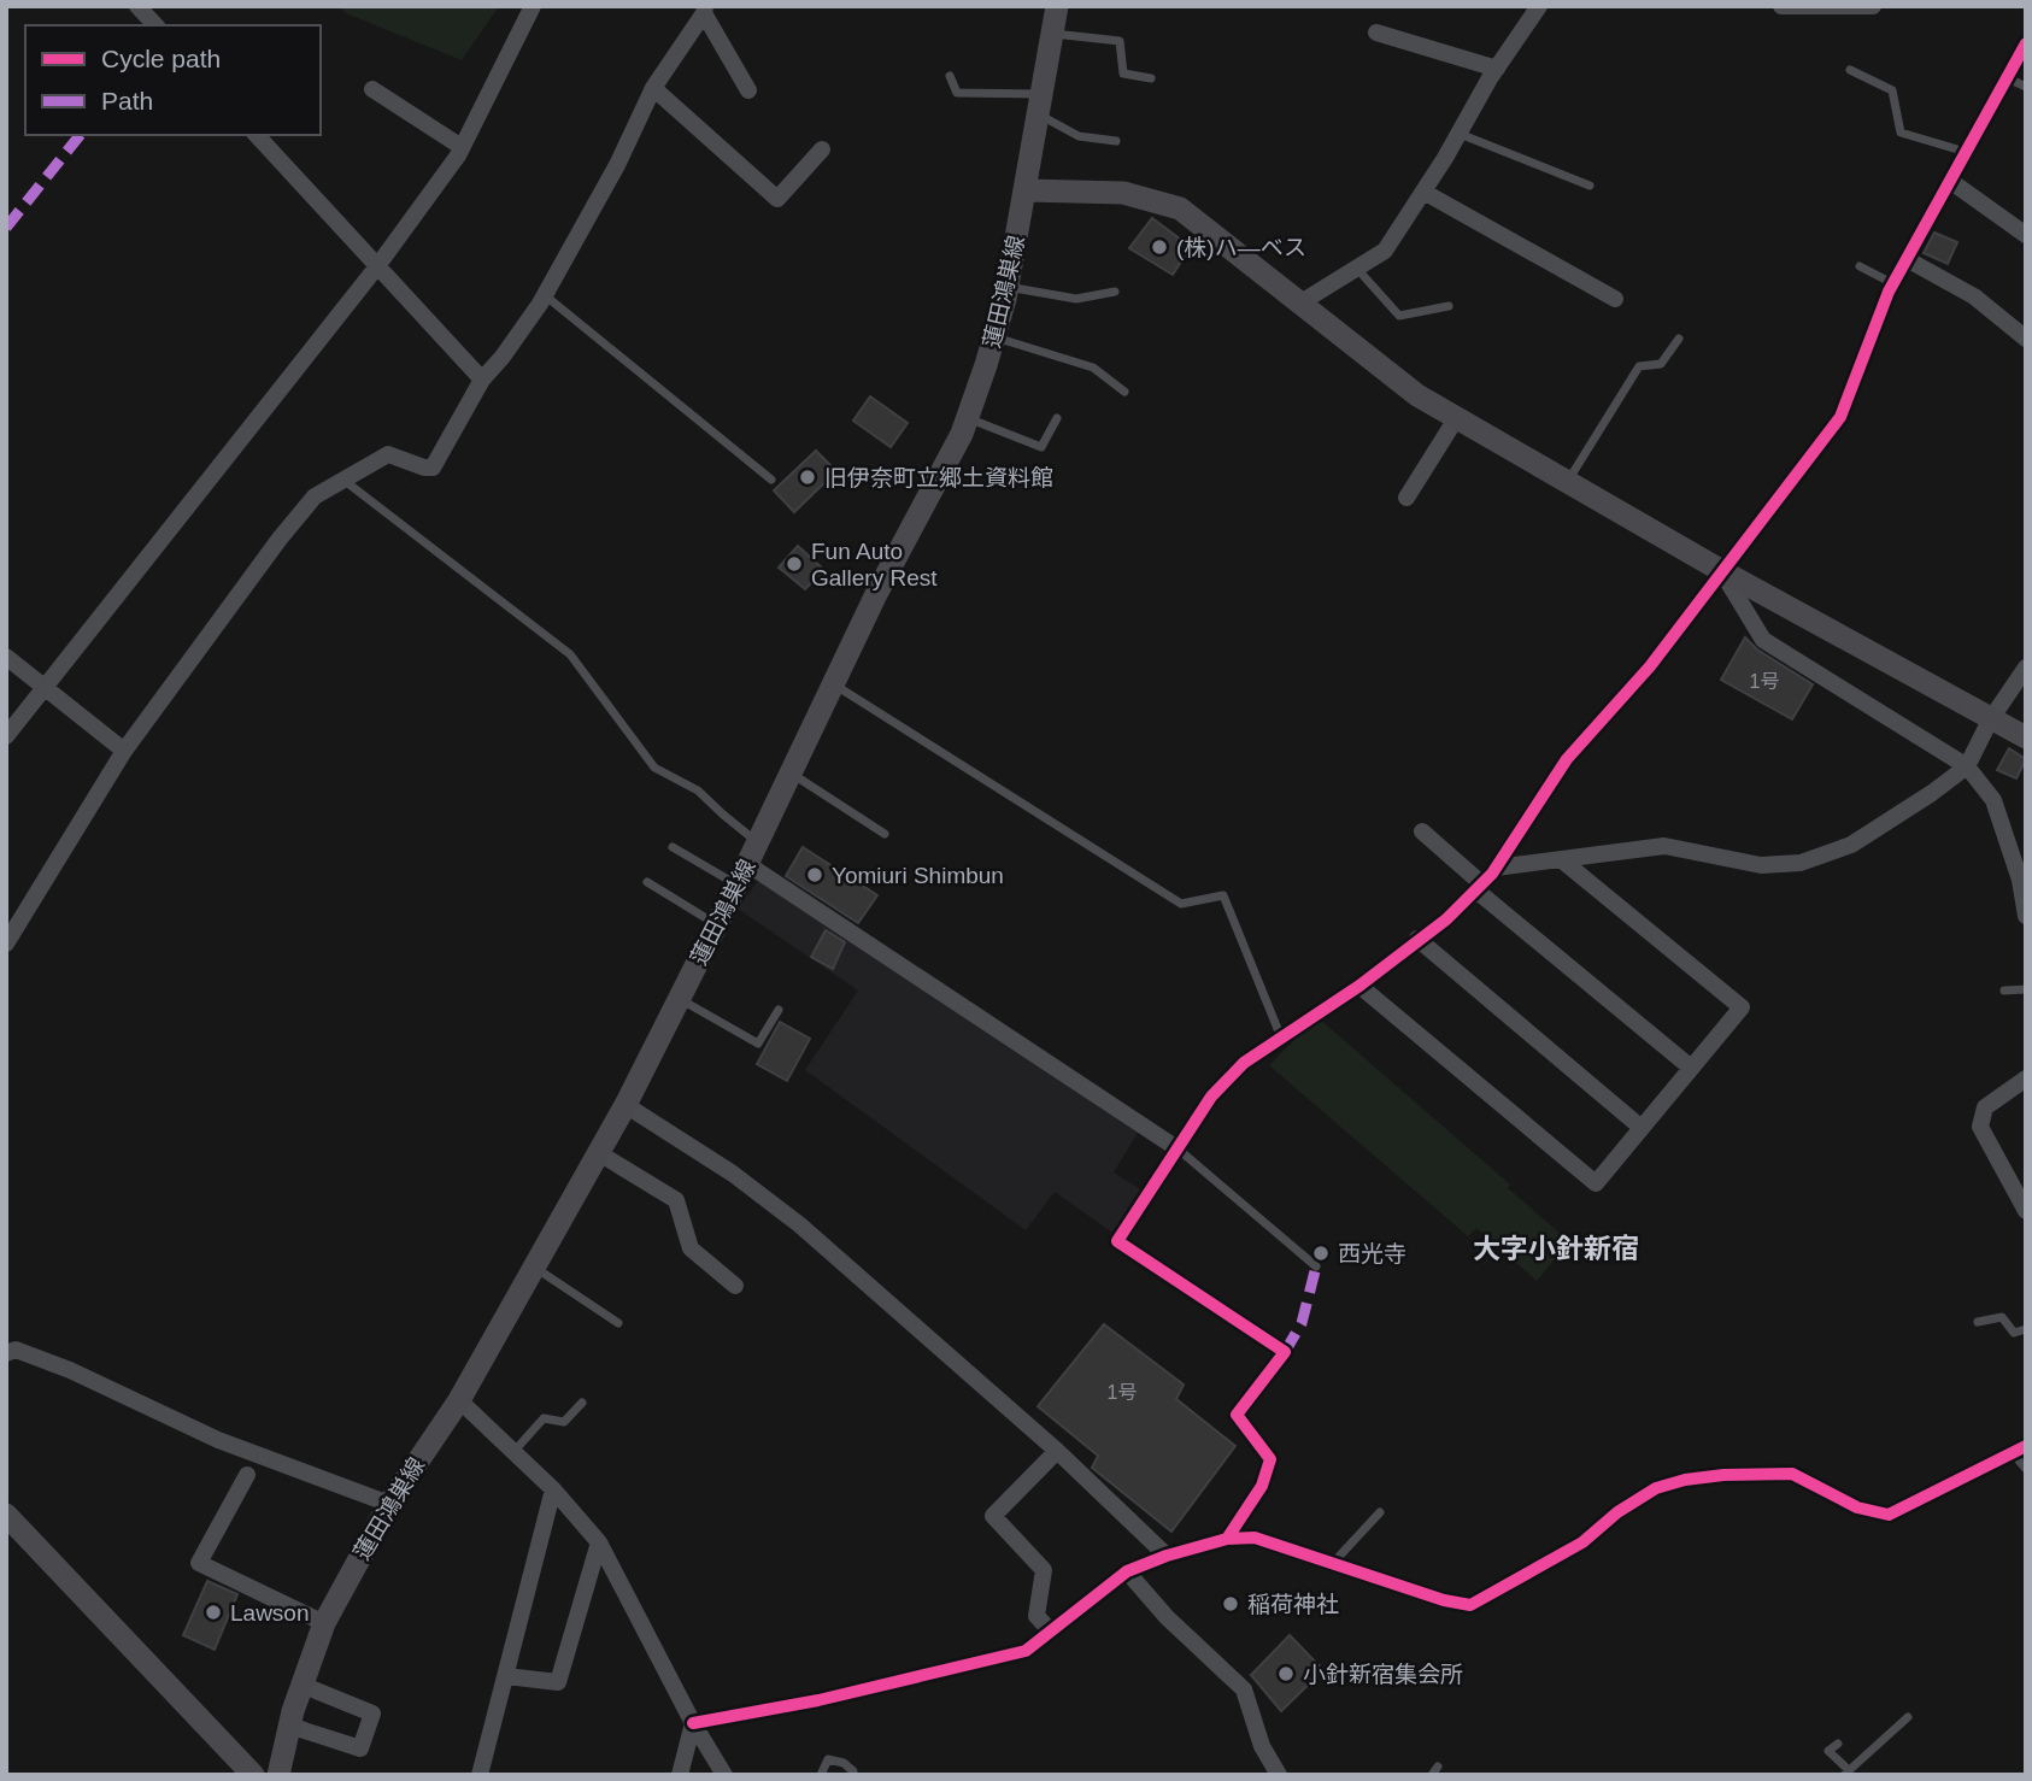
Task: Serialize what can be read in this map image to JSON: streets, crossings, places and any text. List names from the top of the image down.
{
  "streets": {
    "main road": ["蓮田鴻巣線"]
  },
  "districts": ["大字小針新宿"],
  "places": [
    "(株)ハ―ベス",
    "旧伊奈町立郷土資料館",
    "Fun Auto Gallery Rest",
    "Yomiuri Shimbun",
    "西光寺",
    "稲荷神社",
    "Lawson",
    "小針新宿集会所"
  ],
  "house_numbers": ["1号", "1号"],
  "legend": ["Cycle path", "Path"]
}
